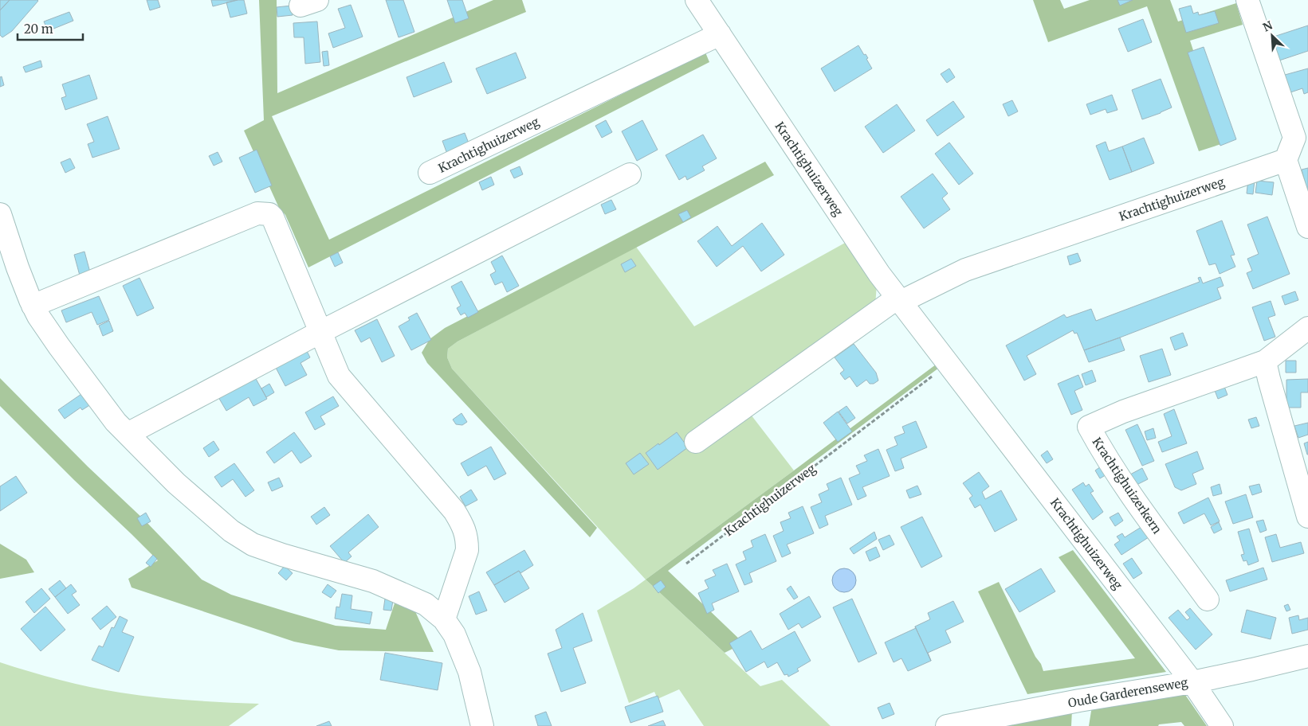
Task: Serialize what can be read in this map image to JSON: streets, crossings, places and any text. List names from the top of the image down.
{
  "streets": {
    "street": ["Krachtighuizerweg", "Krachtighuizerkern", "Oude Garderenseweg"]
  },
  "crossings": [
    ["Krachtighuizerweg", "Oude Garderenseweg"]
  ],
  "scale_bar": "20 m",
  "north": "top left"
}
